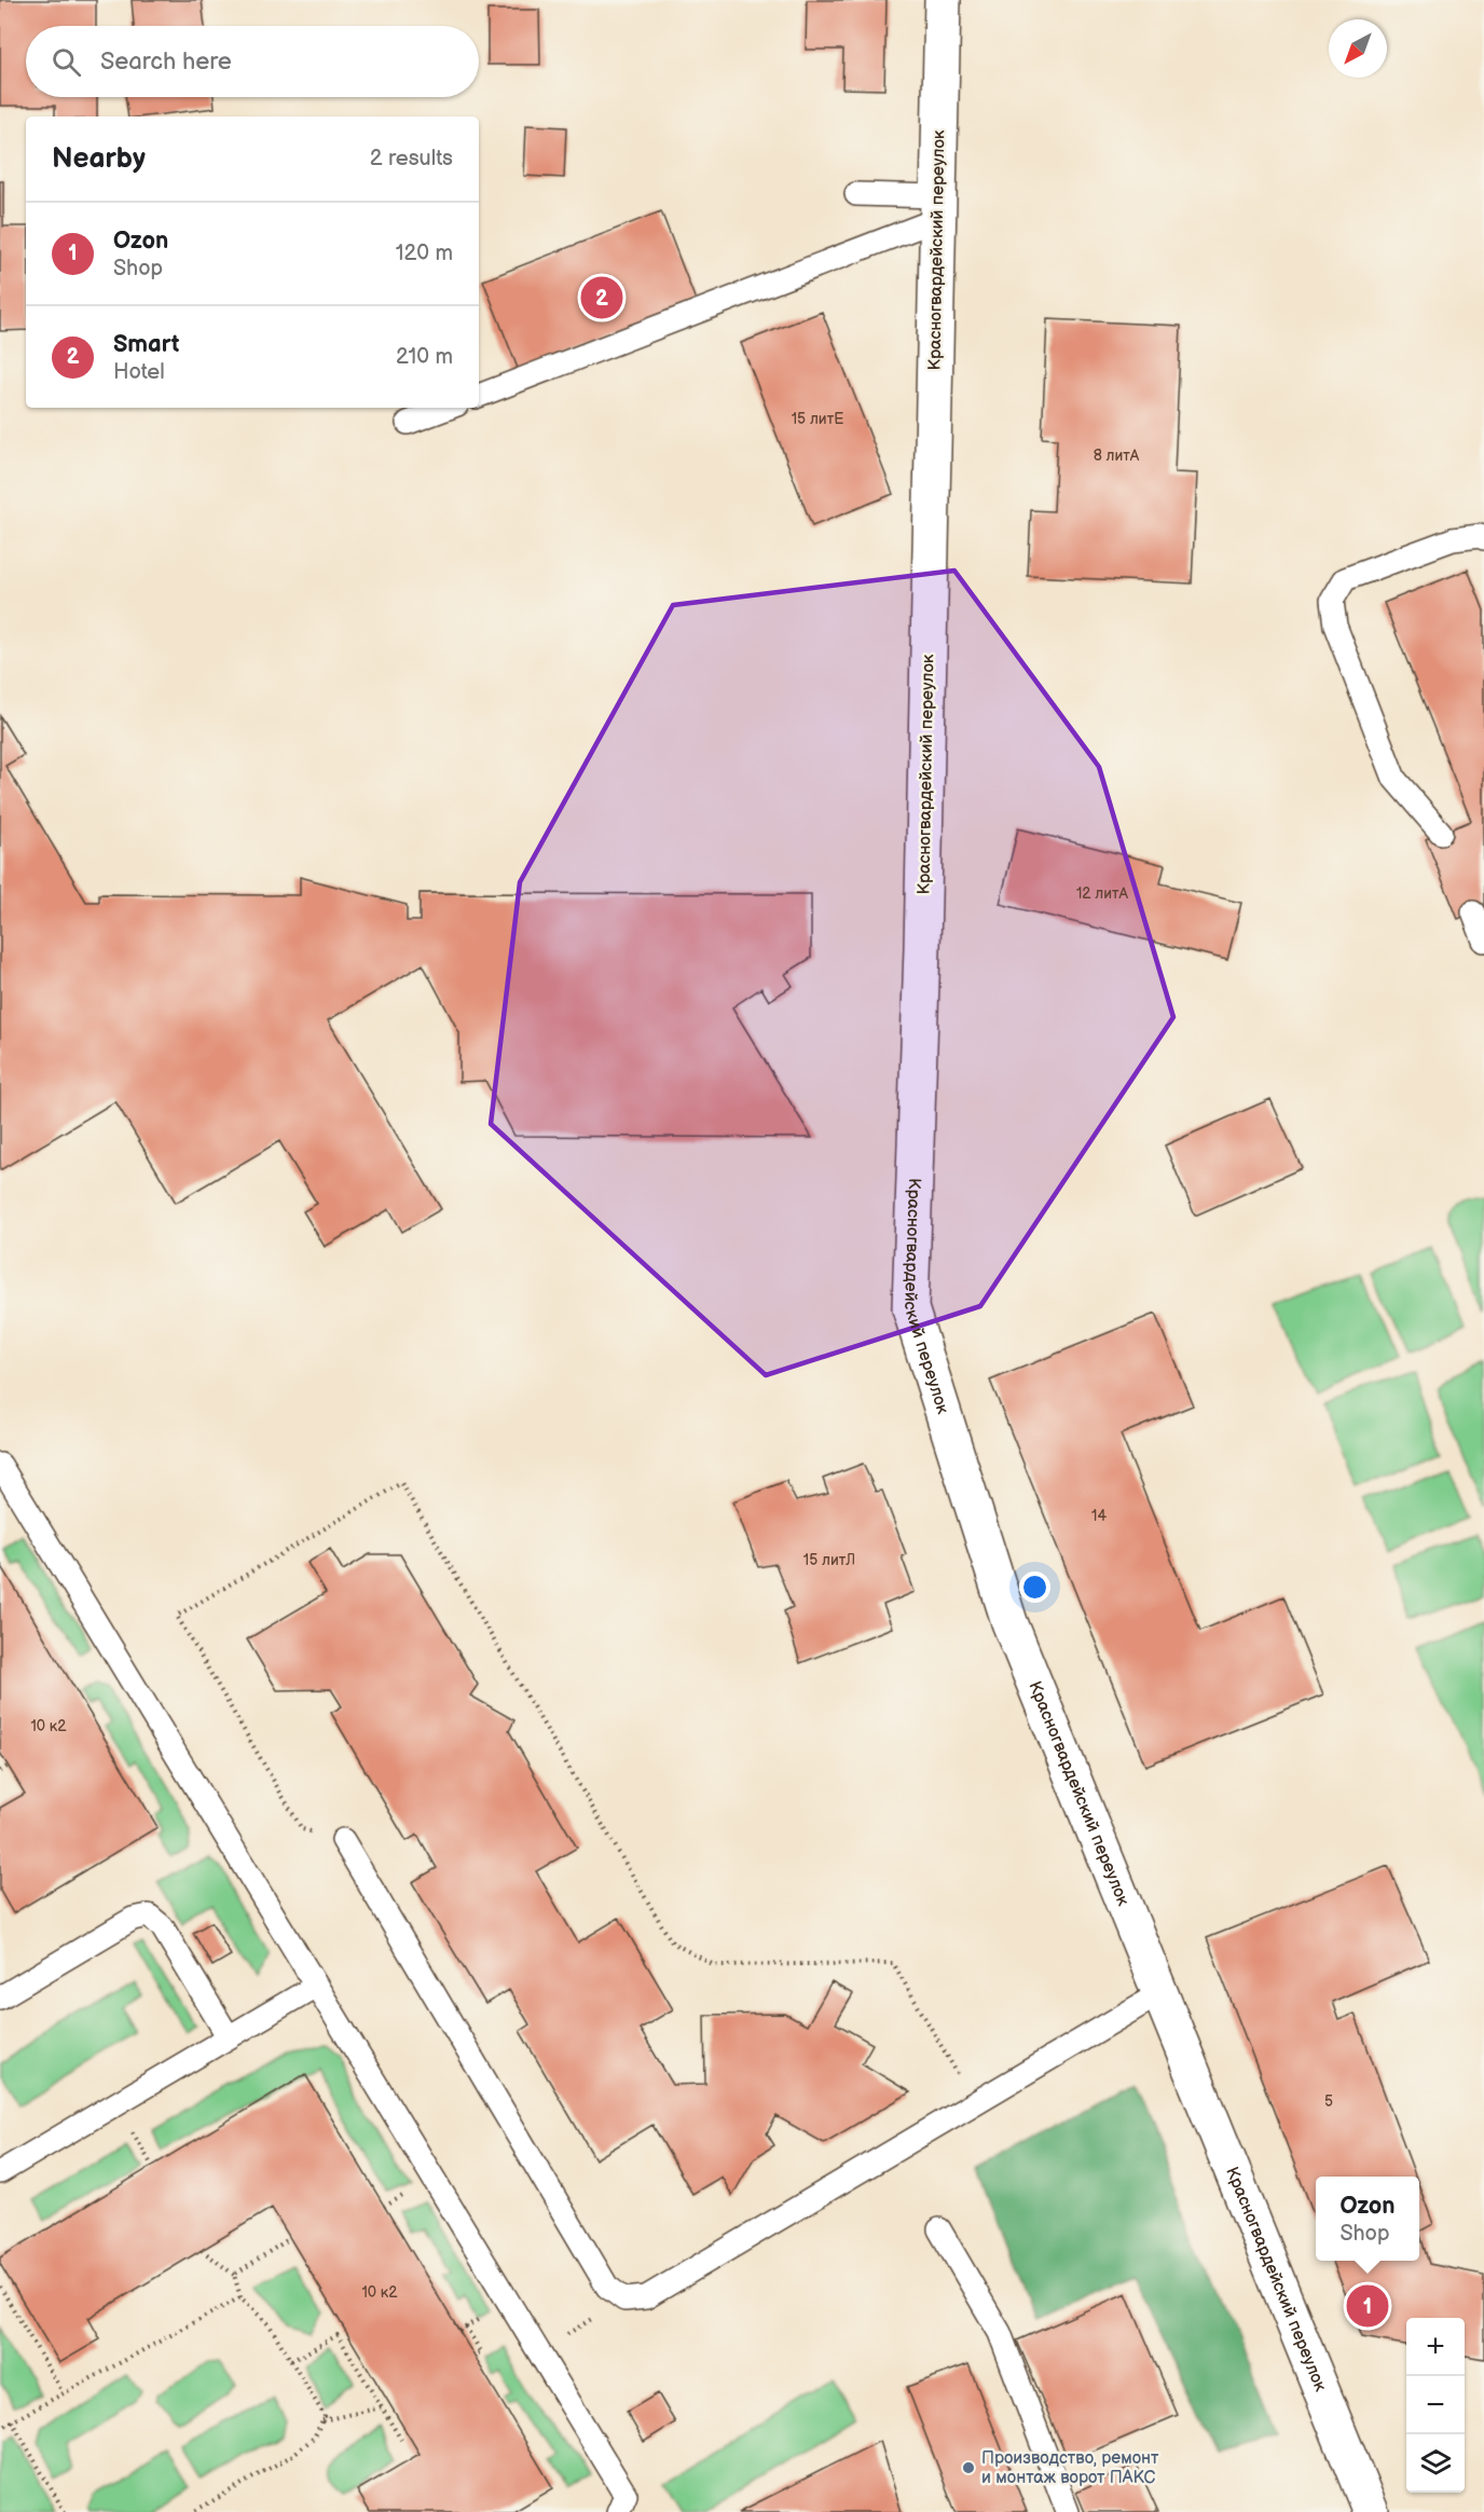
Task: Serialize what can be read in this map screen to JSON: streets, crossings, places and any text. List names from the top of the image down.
{
  "streets": {
    "street": ["Красногвардейский переулок"]
  },
  "places": ["Производство, ремонт и монтаж ворот ПАКС"],
  "house_numbers": [
    "15 литЕ",
    "8 литА",
    "12 литА",
    "14",
    "15 литЛ",
    "10 к2",
    "5",
    "10 к2"
  ],
  "north": "bottom left",
  "page": {
    "search": "Search here",
    "heading": ["Nearby", "2 results"],
    "list": [
      {
        "mark": "1",
        "name": "Ozon",
        "note": "Shop",
        "value": "120 m"
      },
      {
        "mark": "2",
        "name": "Smart",
        "note": "Hotel",
        "value": "210 m"
      }
    ],
    "pins": ["2", "1"],
    "popup": ["Ozon", "Shop"],
    "map_buttons": ["+", "−"]
  }
}
